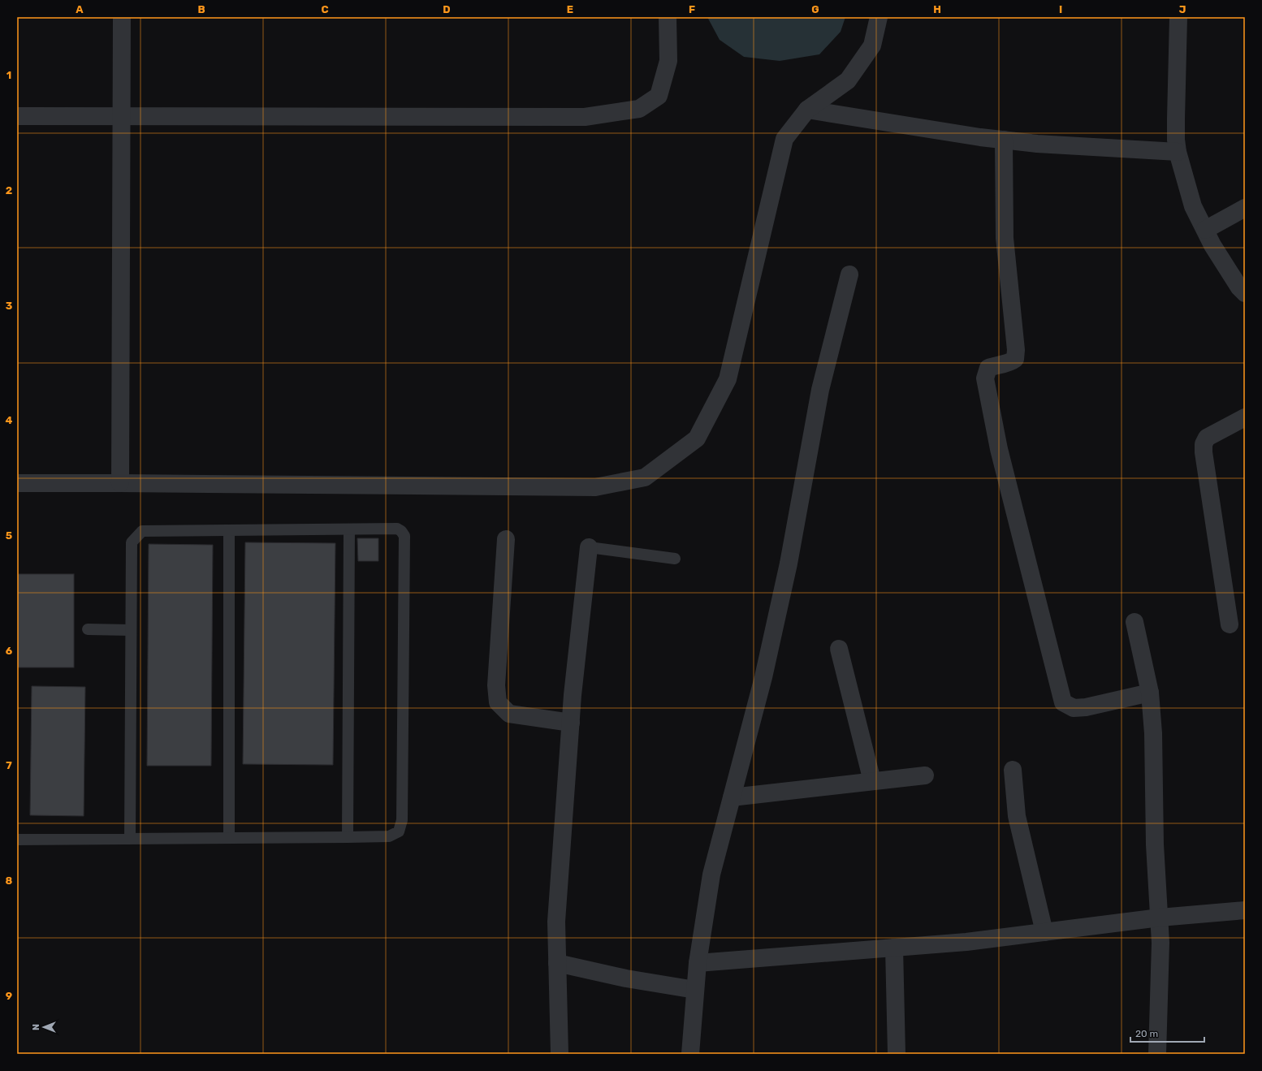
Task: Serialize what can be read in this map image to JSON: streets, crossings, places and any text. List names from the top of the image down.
{
  "scale_bar": "20 m",
  "north": "left",
  "grid": {
    "columns": [
      "A",
      "B",
      "C",
      "D",
      "E",
      "F",
      "G",
      "H",
      "I",
      "J"
    ],
    "rows": [
      "1",
      "2",
      "3",
      "4",
      "5",
      "6",
      "7",
      "8",
      "9"
    ]
  }
}
